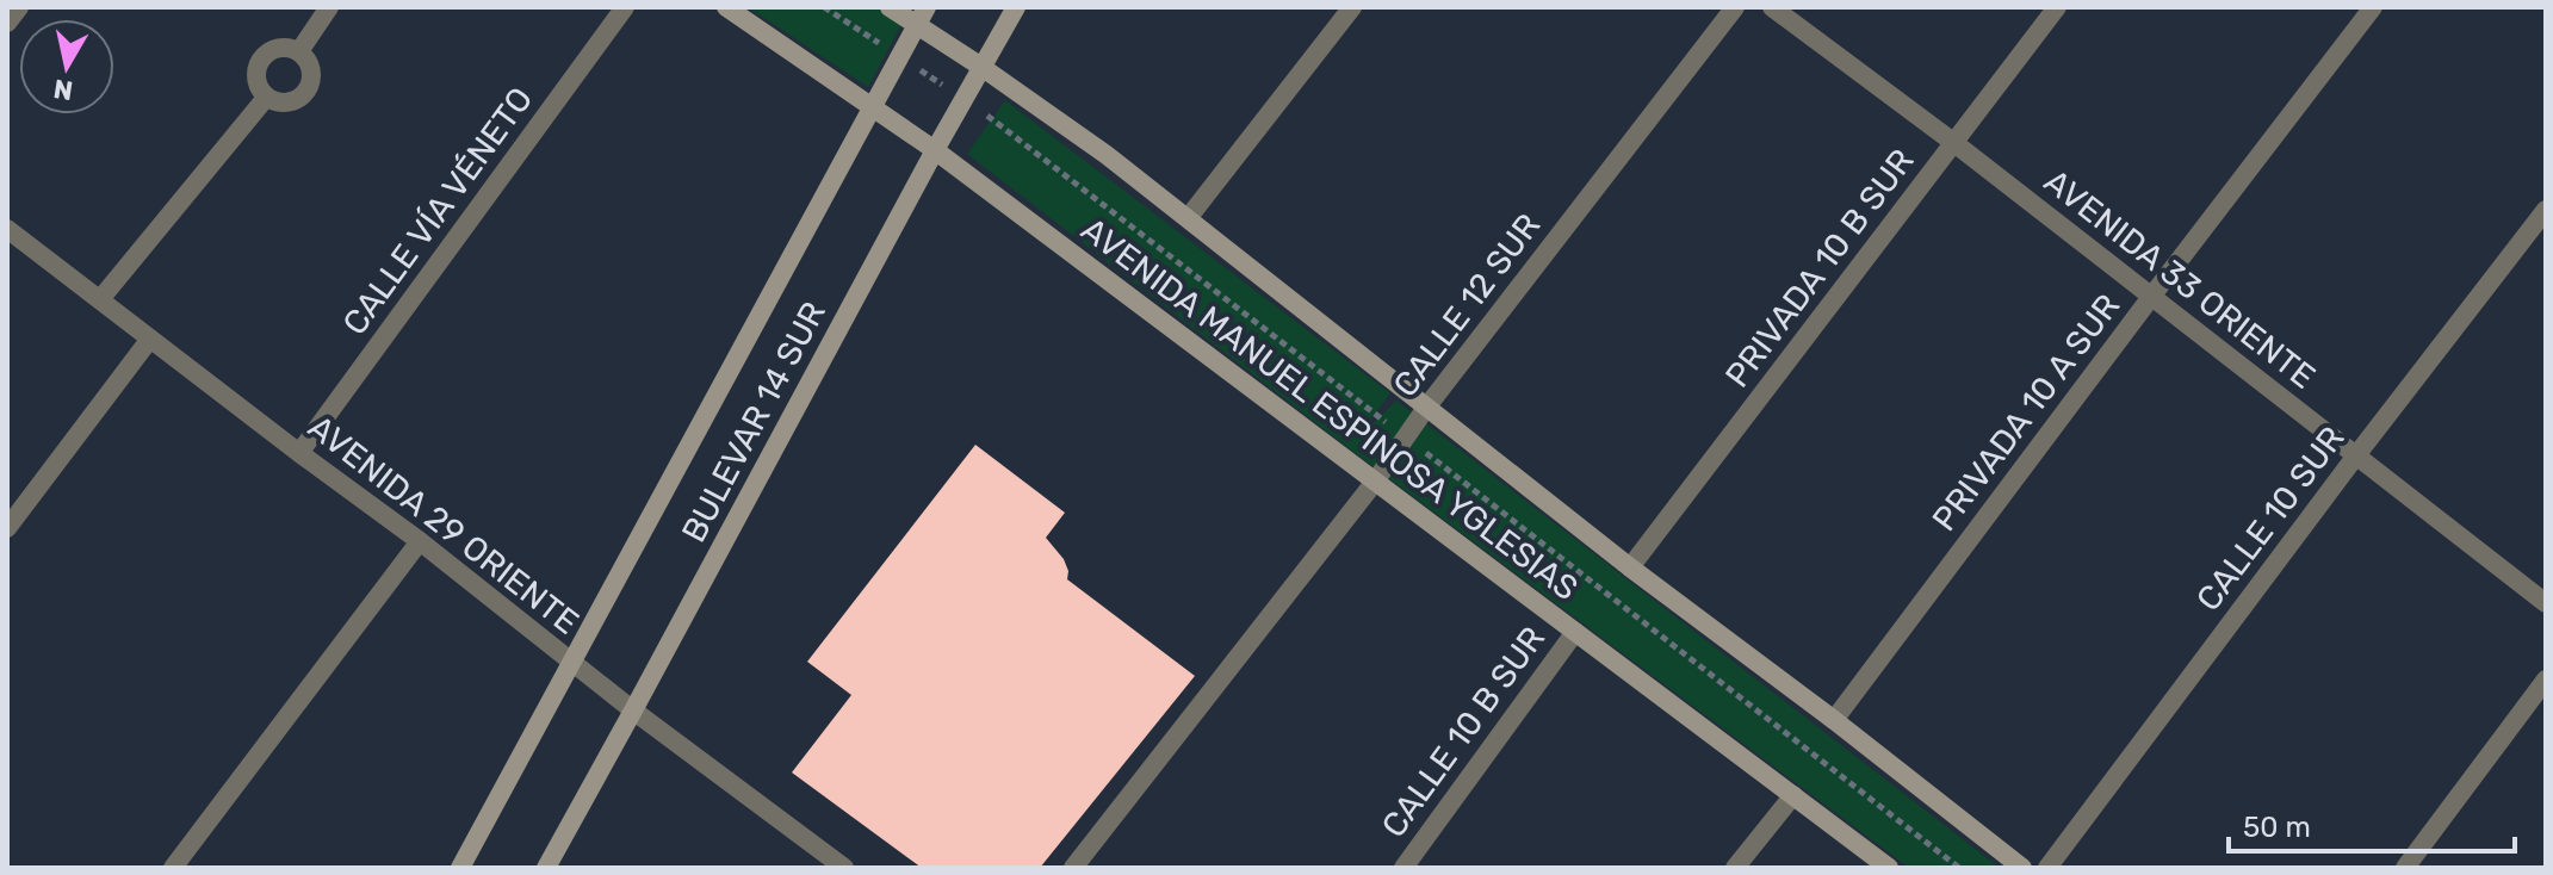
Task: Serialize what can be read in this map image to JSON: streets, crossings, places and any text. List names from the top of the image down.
{
  "streets": {
    "main road": ["AVENIDA MANUEL ESPINOSA YGLESIAS", "BULEVAR 14 SUR"],
    "street": [
      "CALLE VÍA VÉNETO",
      "PRIVADA 10 B SUR",
      "AVENIDA 33 ORIENTE",
      "CALLE 12 SUR",
      "PRIVADA 10 A SUR",
      "CALLE 10 SUR",
      "AVENIDA 29 ORIENTE",
      "CALLE 10 B SUR"
    ]
  },
  "crossings": [
    ["CALLE VÍA VÉNETO", "AVENIDA 29 ORIENTE"],
    ["PRIVADA 10 B SUR", "AVENIDA 33 ORIENTE"],
    ["PRIVADA 10 B SUR", "AVENIDA MANUEL ESPINOSA YGLESIAS"],
    ["AVENIDA 33 ORIENTE", "PRIVADA 10 A SUR"],
    ["AVENIDA 33 ORIENTE", "CALLE 10 SUR"],
    ["CALLE 12 SUR", "AVENIDA MANUEL ESPINOSA YGLESIAS"],
    ["AVENIDA MANUEL ESPINOSA YGLESIAS", "PRIVADA 10 A SUR"],
    ["AVENIDA MANUEL ESPINOSA YGLESIAS", "BULEVAR 14 SUR"],
    ["AVENIDA MANUEL ESPINOSA YGLESIAS", "CALLE 10 B SUR"],
    ["BULEVAR 14 SUR", "AVENIDA 29 ORIENTE"]
  ],
  "scale_bar": "50 m",
  "north": "bottom"
}
